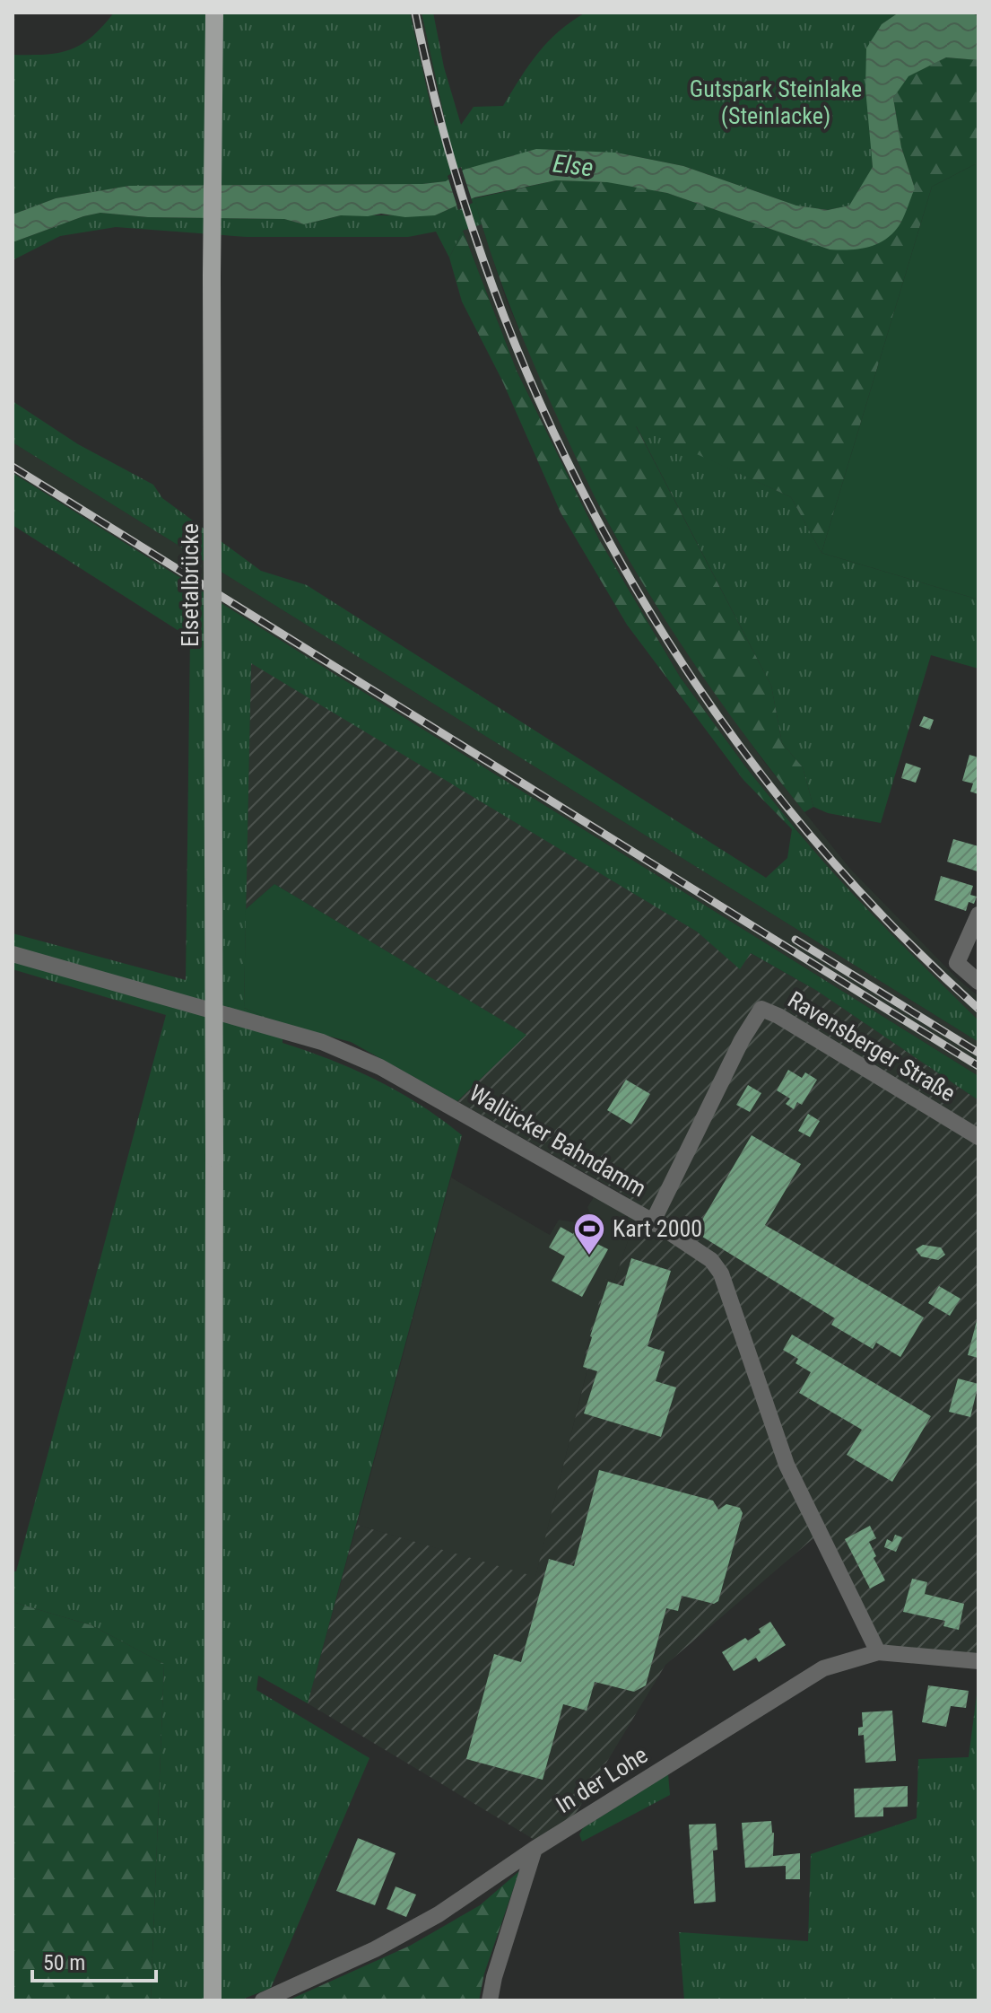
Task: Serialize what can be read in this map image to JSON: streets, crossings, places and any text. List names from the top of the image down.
{
  "streets": {
    "main road": ["Elsetalbrücke"],
    "street": ["Ravensberger Straße", "Wallücker Bahndamm", "In der Lohe"]
  },
  "crossings": [
    ["Ravensberger Straße", "Wallücker Bahndamm"],
    ["Wallücker Bahndamm", "In der Lohe"]
  ],
  "water": ["Else"],
  "parks": ["Gutspark Steinlake (Steinlacke)"],
  "places": {
    "sports": ["Kart 2000"]
  },
  "scale_bar": "50 m"
}
